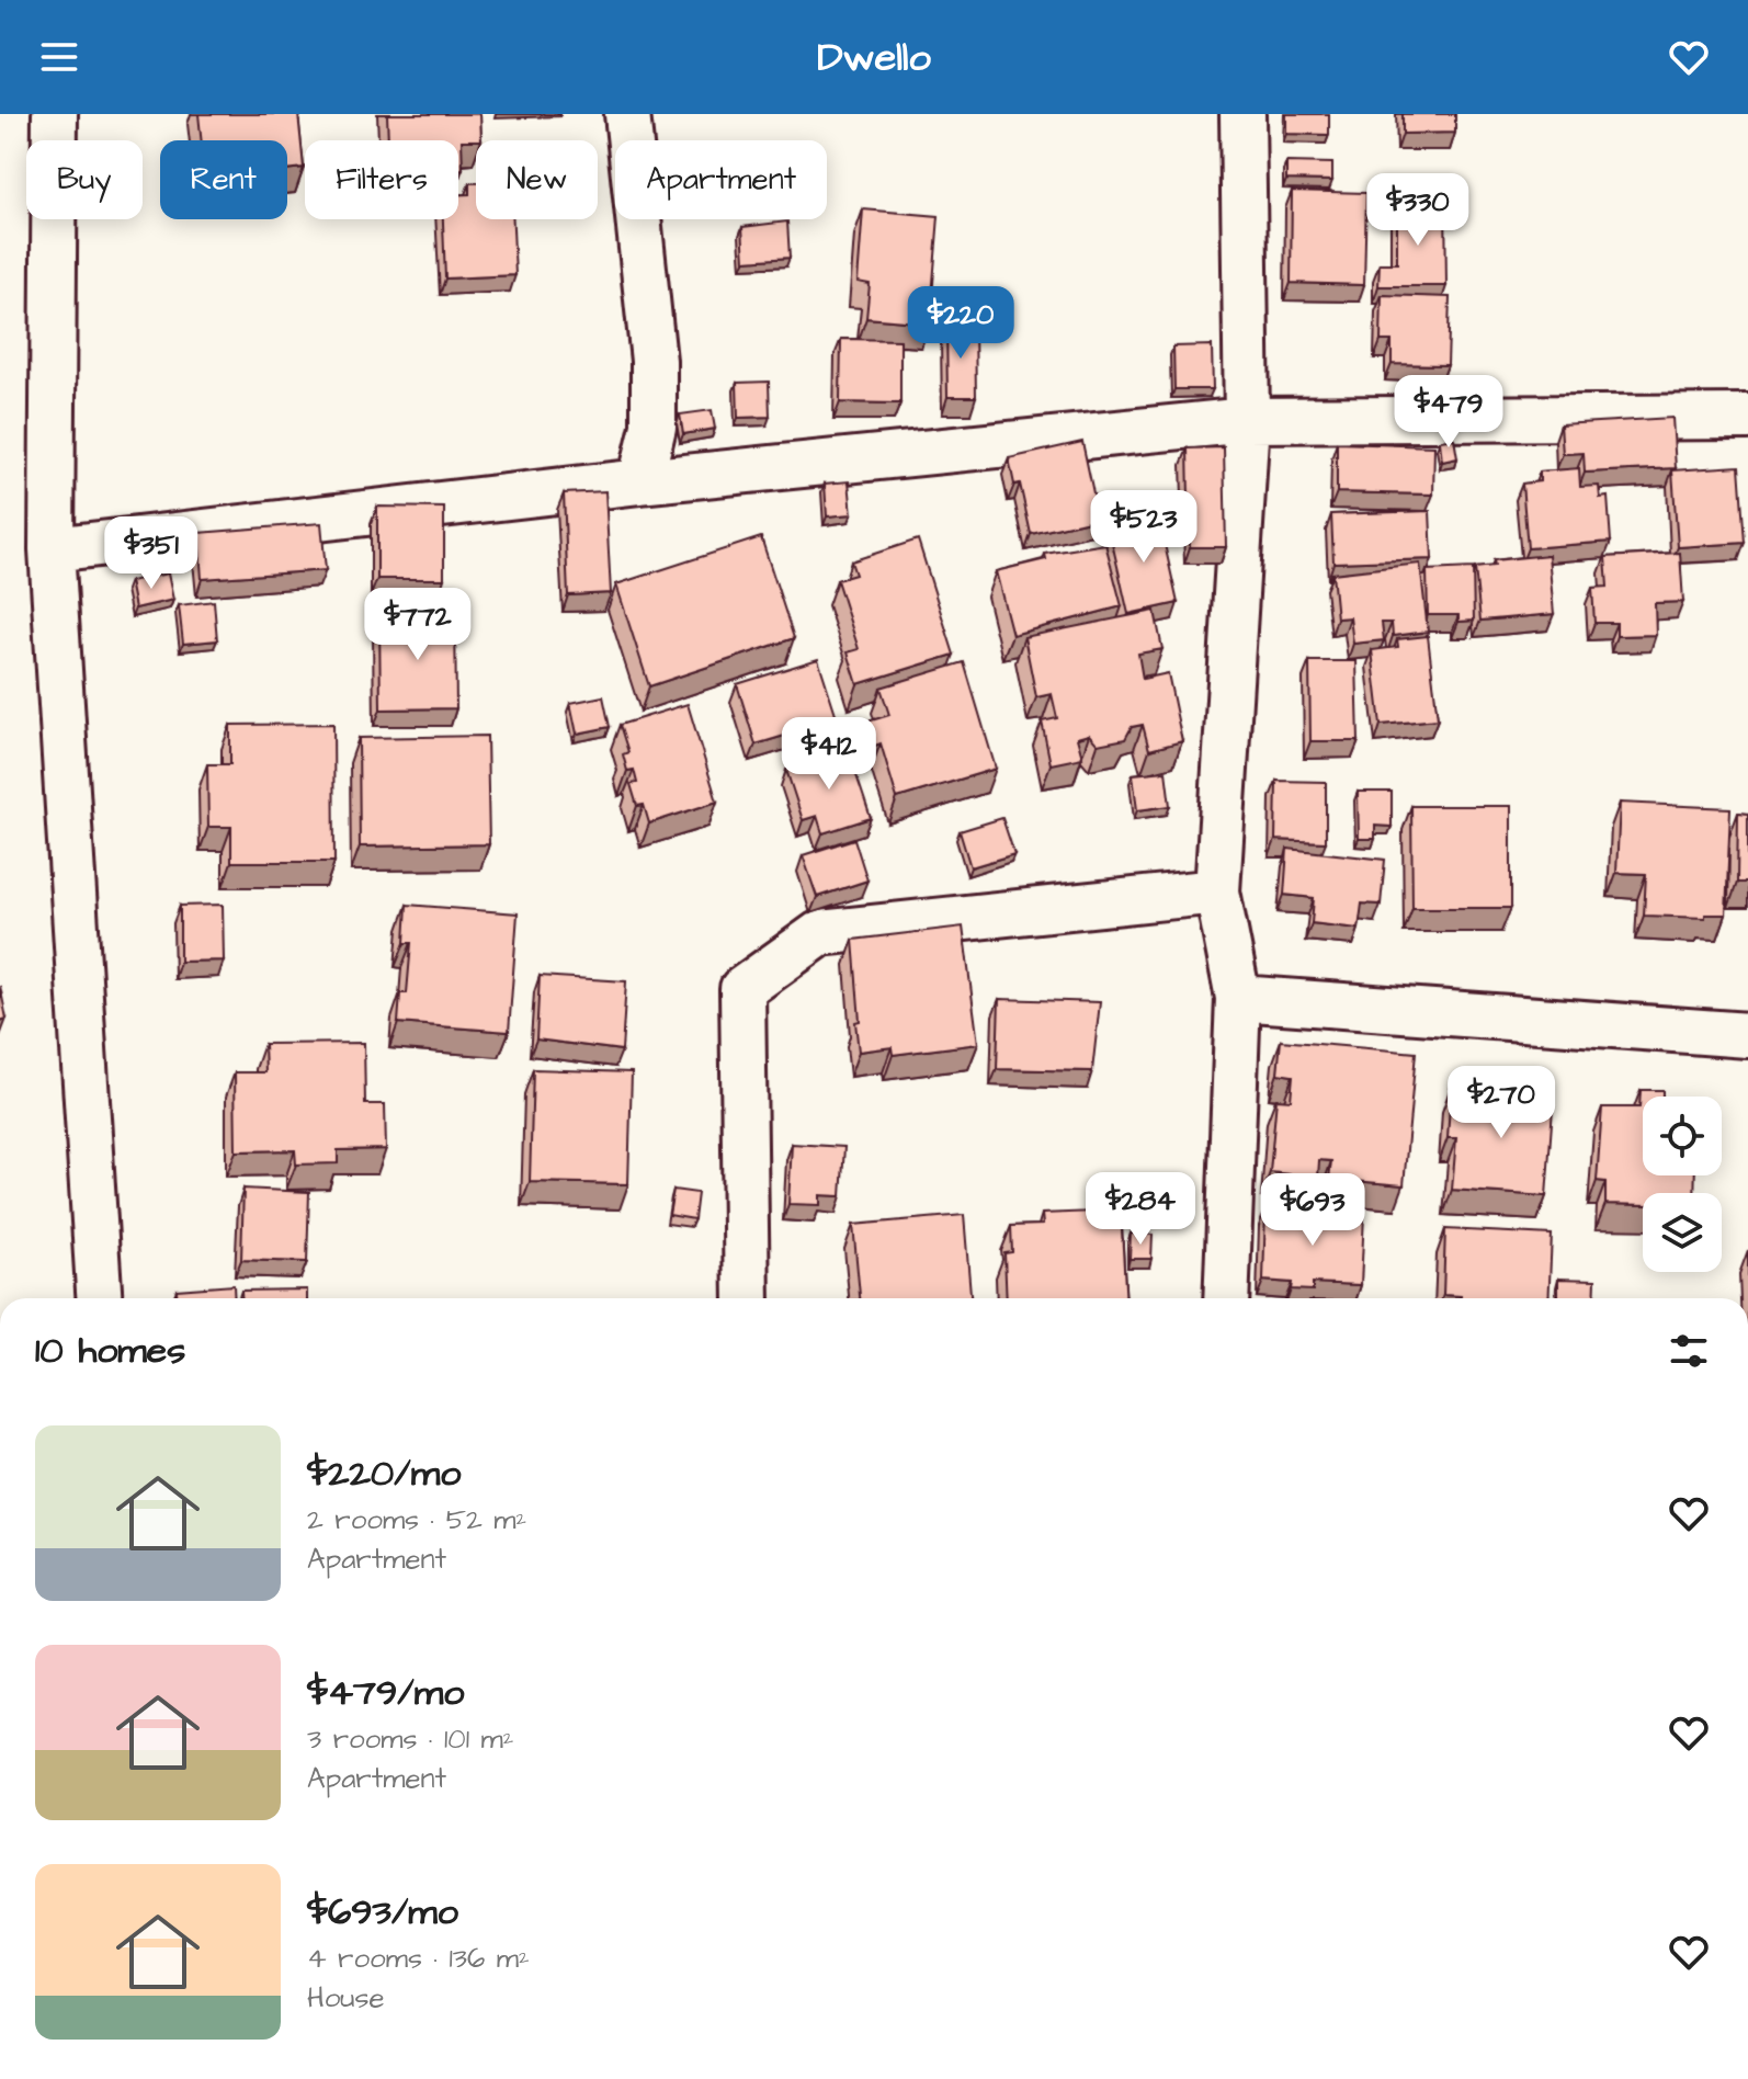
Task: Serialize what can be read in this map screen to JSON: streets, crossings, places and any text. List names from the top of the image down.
{
  "page": {
    "header": "Dwello",
    "chip": [
      "Buy",
      "Rent",
      "Filters",
      "New",
      "Apartment"
    ],
    "price": [
      "$330",
      "$220",
      "$479",
      "$523",
      "$351",
      "$772",
      "$412",
      "$270",
      "$284",
      "$693"
    ],
    "heading": "10 homes",
    "list": [
      {
        "name": "$220/mo",
        "note": "2 rooms · 52 m² · Apartment"
      },
      {
        "name": "$479/mo",
        "note": "3 rooms · 101 m² · Apartment"
      },
      {
        "name": "$693/mo",
        "note": "4 rooms · 136 m² · House"
      }
    ]
  }
}
